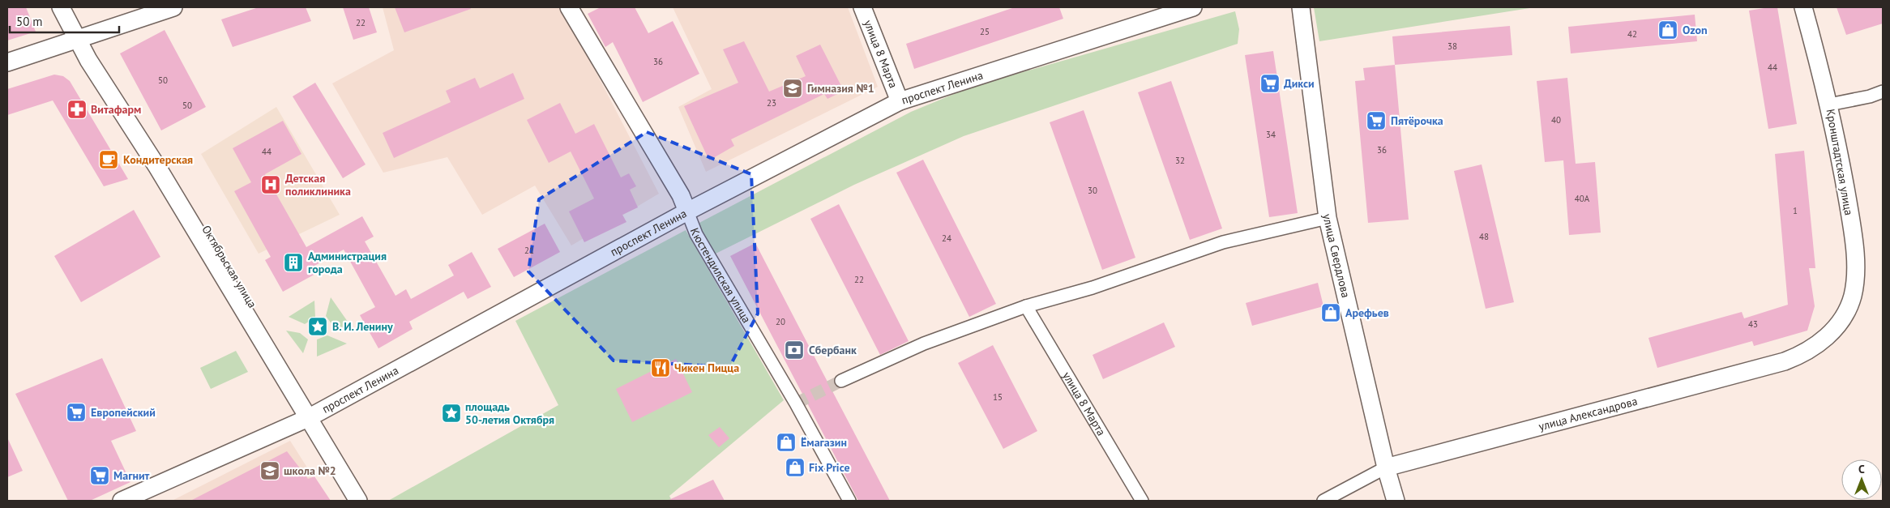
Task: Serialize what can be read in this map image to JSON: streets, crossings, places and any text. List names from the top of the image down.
{
  "streets": {
    "main road": [
      "улица 8 Марта",
      "проспект Ленина",
      "Кронштадтская улица",
      "улица Свердлова",
      "Октябрьская улица",
      "Кюстендилская улица",
      "улица Александрова"
    ]
  },
  "crossings": [
    ["улица 8 Марта", "проспект Ленина"],
    ["проспект Ленина", "Октябрьская улица"],
    ["проспект Ленина", "Кюстендилская улица"],
    ["Кронштадтская улица", "улица Александрова"],
    ["улица Свердлова", "улица Александрова"]
  ],
  "places": {
    "shop": [
      "Ozon",
      "Арефьев",
      "Ёмагазин",
      "Fix Price"
    ],
    "supermarket": [
      "Дикси",
      "Пятёрочка",
      "Европейский",
      "Магнит"
    ],
    "school or university": ["Гимназия №1", "школа №2"],
    "pharmacy": ["Витафарм"],
    "cafe": ["Кондитерская"],
    "hospital": ["Детская поликлиника"],
    "building": ["Администрация города"],
    "place": ["В. И. Ленину", "площадь 50-летия Октября"],
    "bank": ["Сбербанк"],
    "restaurant": ["Чикен Пицца"]
  },
  "house_numbers": [
    "22",
    "25",
    "42",
    "38",
    "36",
    "44",
    "50",
    "23",
    "50",
    "40",
    "34",
    "36",
    "44",
    "32",
    "30",
    "40А",
    "1",
    "48",
    "24",
    "21",
    "22",
    "20",
    "43",
    "15"
  ],
  "scale_bar": "50 m",
  "north": "top"
}
